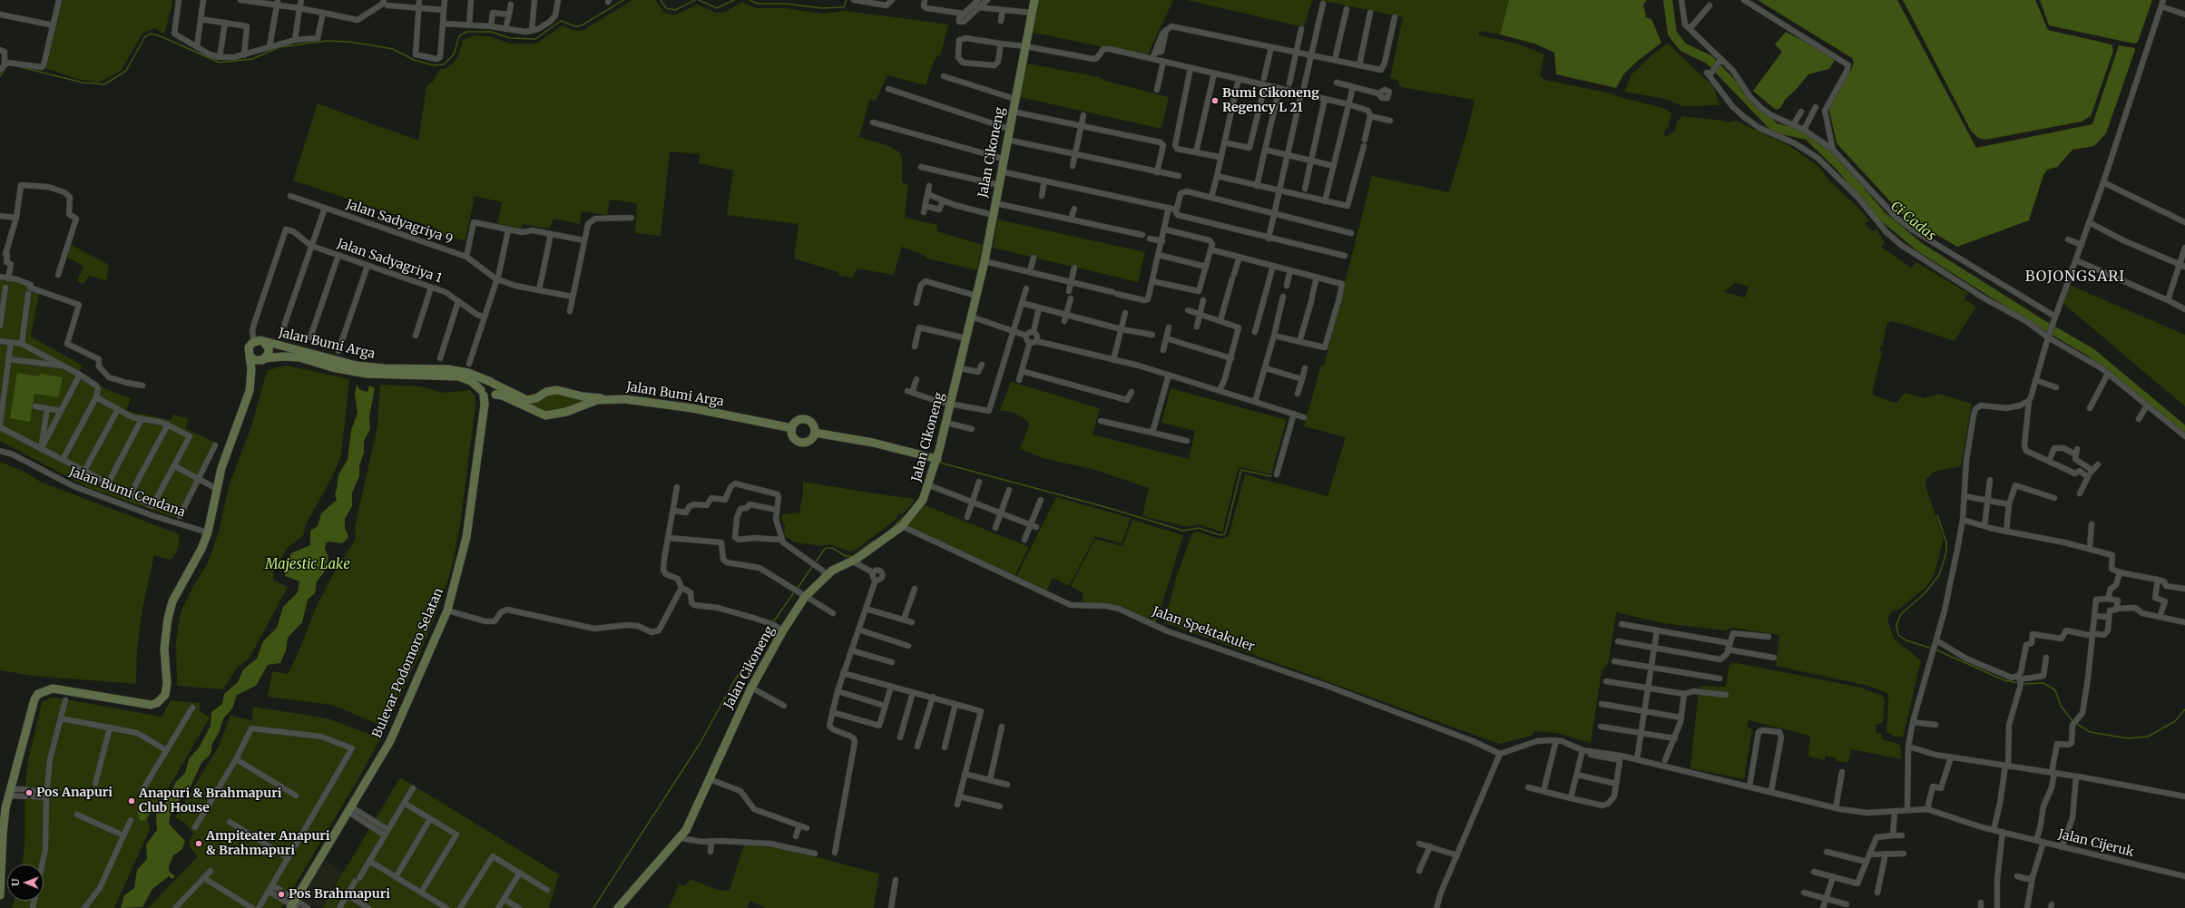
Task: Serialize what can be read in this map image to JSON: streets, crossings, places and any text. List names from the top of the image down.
{
  "streets": {
    "street": [
      "Jalan Cikoneng",
      "Jalan Sadyagriya 9",
      "Jalan Sadyagriya 1",
      "Jalan Bumi Arga",
      "Jalan Bumi Cendana",
      "Jalan Spektakuler",
      "Bulevar Podomoro Selatan",
      "Jalan Cijeruk"
    ]
  },
  "crossings": [
    ["Jalan Cikoneng", "Jalan Spektakuler"],
    ["Jalan Sadyagriya 1", "Jalan Bumi Arga"],
    ["Jalan Bumi Arga", "Bulevar Podomoro Selatan"]
  ],
  "districts": ["BOJONGSARI"],
  "water": ["Ci Cadas", "Majestic Lake"],
  "places": [
    "Bumi Cikoneng Regency L 21",
    "Pos Anapuri",
    "Anapuri & Brahmapuri Club House",
    "Ampiteater Anapuri & Brahmapuri",
    "Pos Brahmapuri"
  ],
  "north": "left"
}
